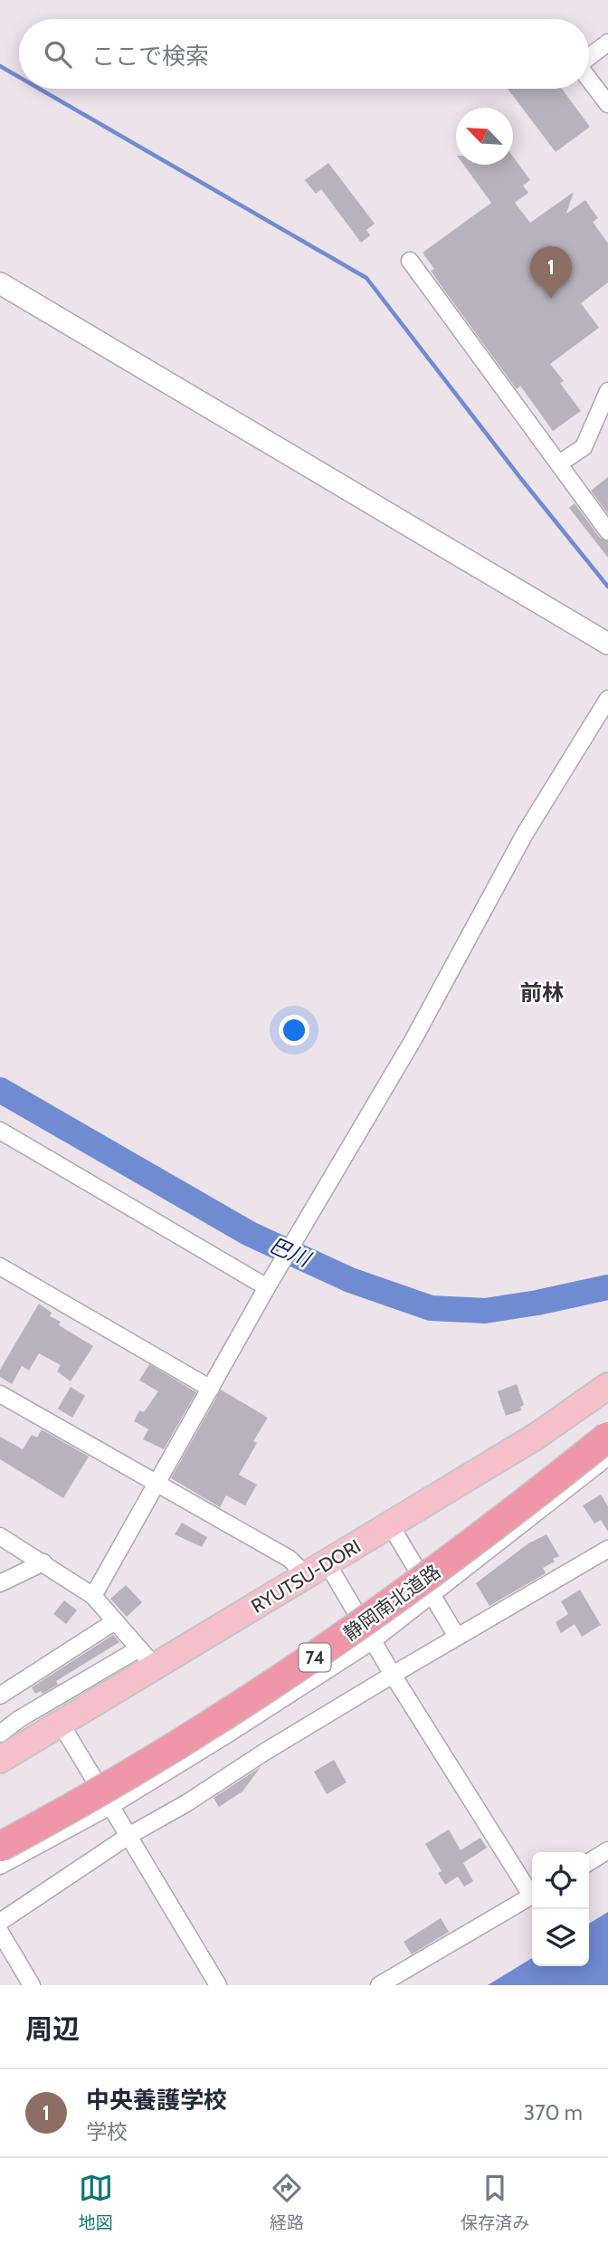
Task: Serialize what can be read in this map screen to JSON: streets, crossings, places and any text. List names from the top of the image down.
{
  "streets": {
    "highway": ["静岡南北道路", "74"],
    "main road": ["RYUTSU-DORI"]
  },
  "districts": ["前林"],
  "water": ["巴川"],
  "north": "top left",
  "page": {
    "search": "ここで検索",
    "pins": "1",
    "heading": "周辺",
    "list": [
      {
        "mark": "1",
        "name": "中央養護学校",
        "note": "学校",
        "value": "370 m"
      }
    ],
    "nav": ["地図", "経路", "保存済み"]
  }
}
